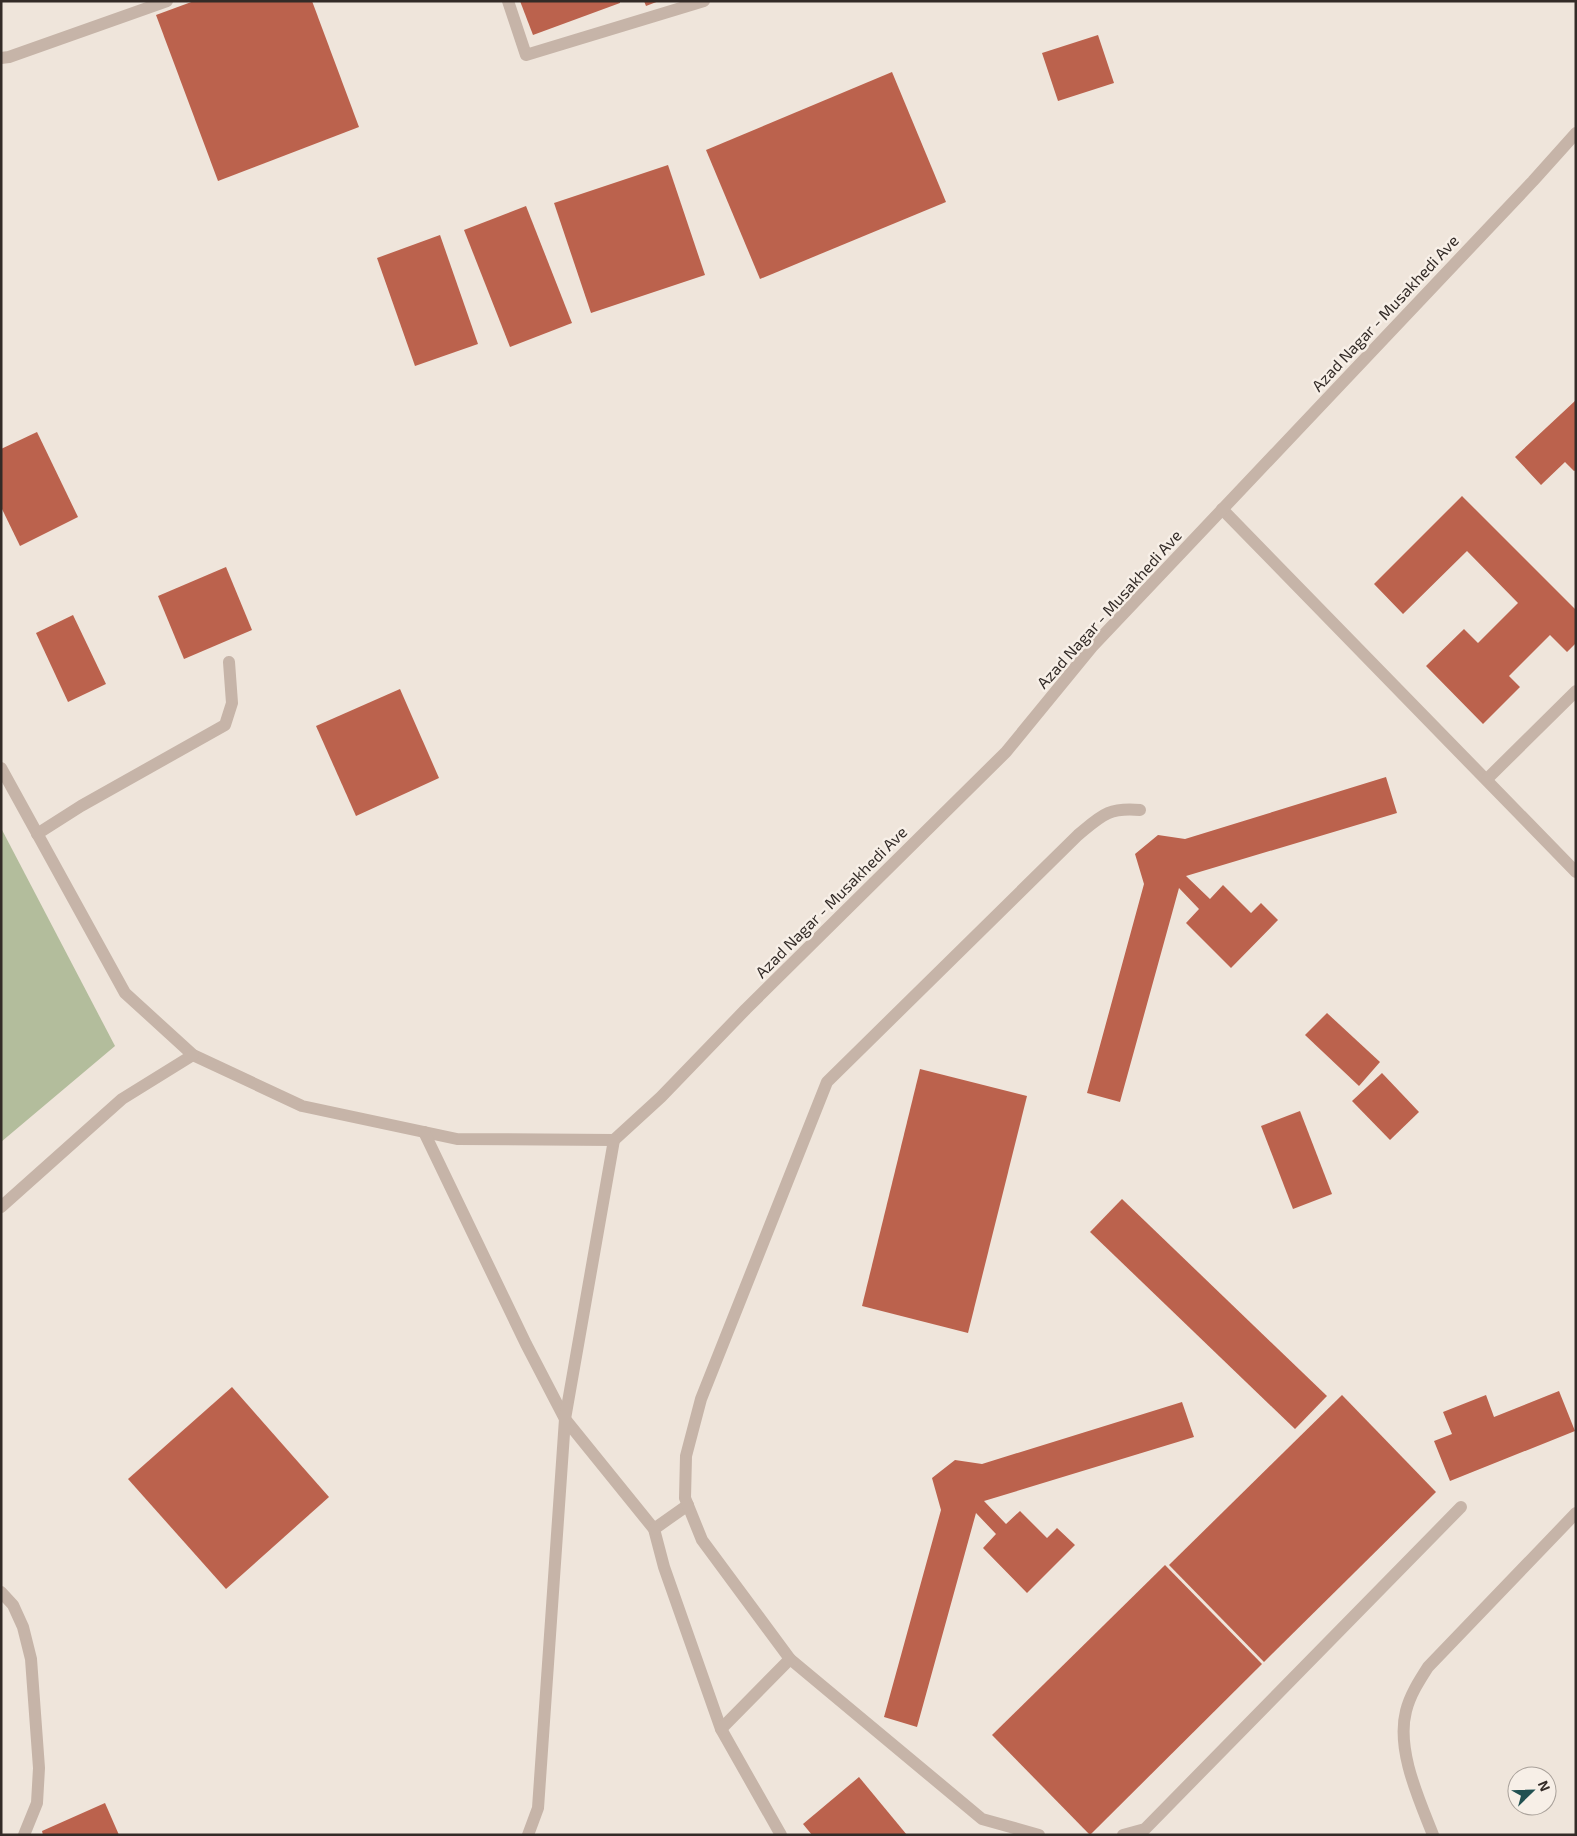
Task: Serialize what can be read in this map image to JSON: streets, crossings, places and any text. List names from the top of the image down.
{
  "streets": {
    "street": ["Azad Nagar - Musakhedi Ave"]
  },
  "north": "top right"
}
